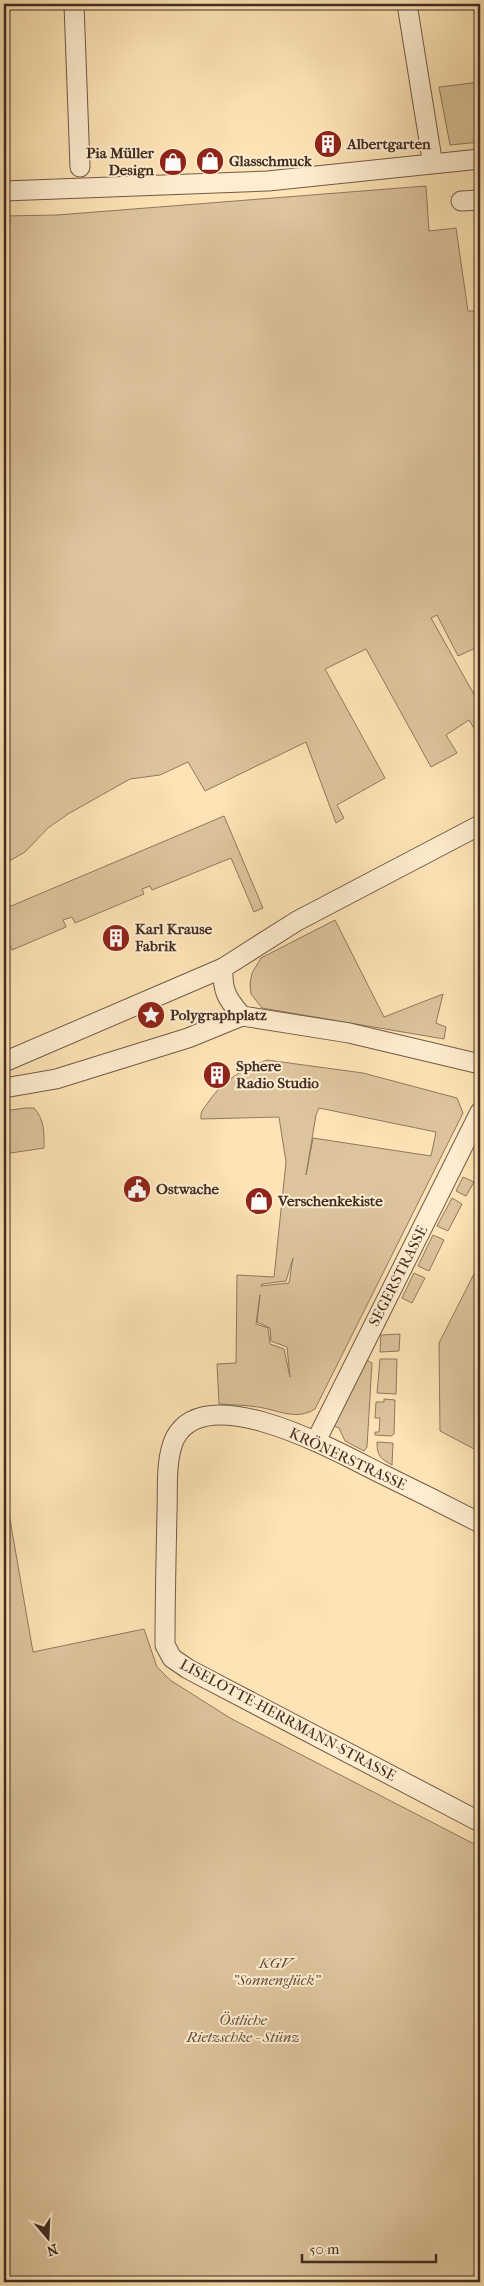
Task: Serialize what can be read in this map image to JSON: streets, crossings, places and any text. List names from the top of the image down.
{
  "streets": {
    "street": ["SEGERSTRASSE", "KRÖNERSTRASSE", "LISELOTTE-HERRMANN-STRASSE"]
  },
  "crossings": [
    ["SEGERSTRASSE", "KRÖNERSTRASSE"],
    ["KRÖNERSTRASSE", "LISELOTTE-HERRMANN-STRASSE"]
  ],
  "parks": ["KGV \"Sonnenglück\"", "Östliche Rietzschke - Stünz"],
  "places": {
    "building": ["Albertgarten", "Karl Krause Fabrik", "Sphere Radio Studio"],
    "shop": ["Glasschmuck", "Pia Müller Design", "Verschenkekiste"],
    "place": ["Polygraphplatz"],
    "public building": ["Ostwache"]
  },
  "scale_bar": "50 m",
  "north": "bottom"
}
